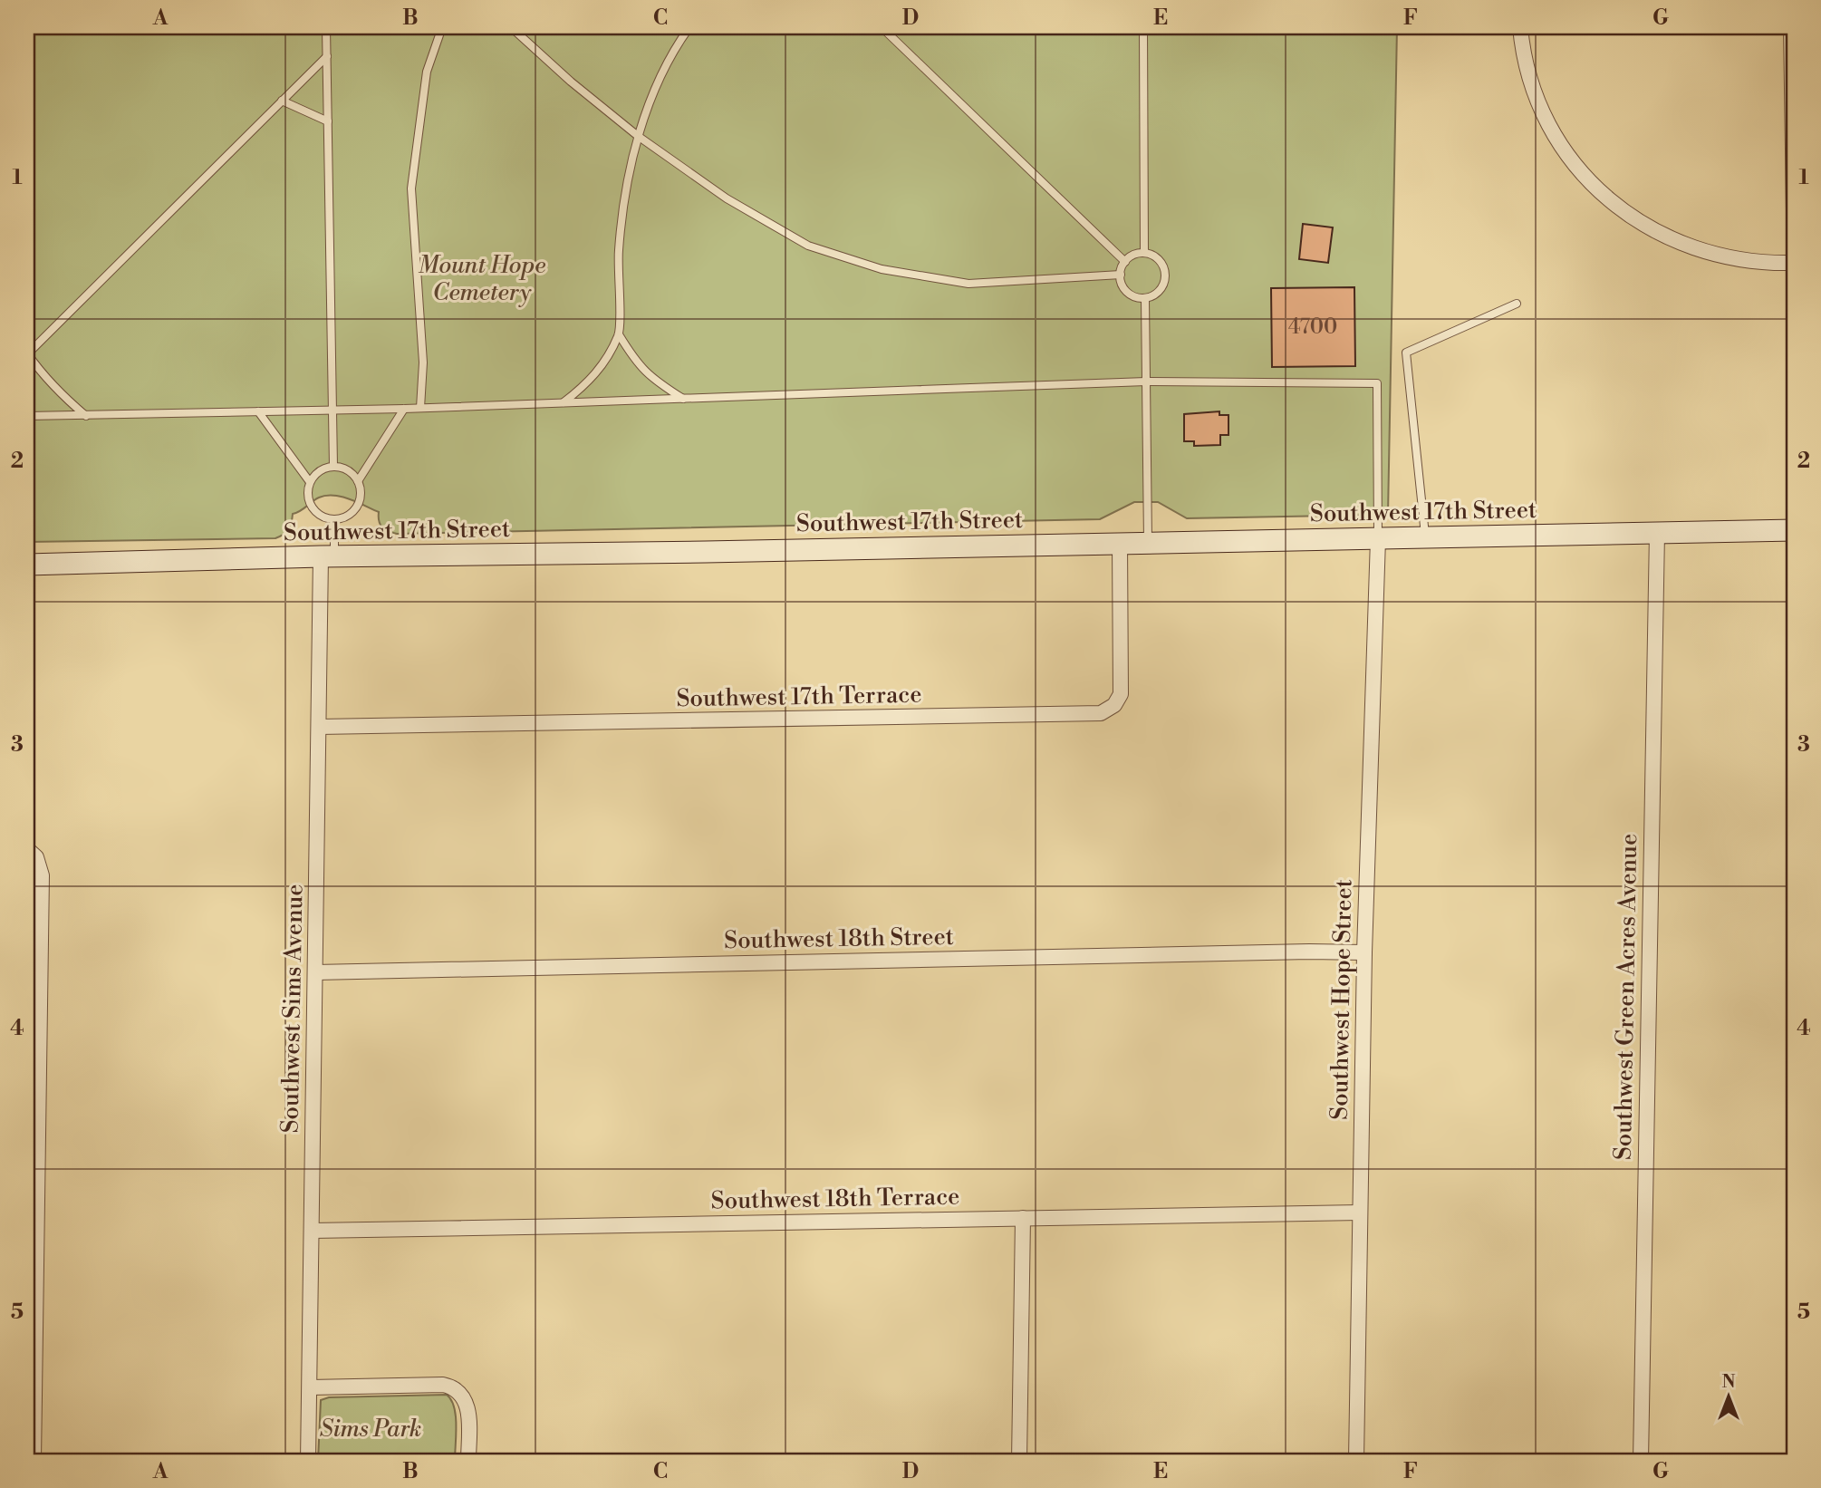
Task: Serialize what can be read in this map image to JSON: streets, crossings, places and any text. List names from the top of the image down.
{
  "streets": {
    "main road": ["Southwest 17th Street"],
    "street": [
      "Southwest 17th Terrace",
      "Southwest 18th Street",
      "Southwest Green Acres Avenue",
      "Southwest Hope Street",
      "Southwest Sims Avenue",
      "Southwest 18th Terrace"
    ]
  },
  "crossings": [
    ["Southwest 17th Street", "Southwest 17th Terrace"],
    ["Southwest 17th Street", "Southwest Green Acres Avenue"],
    ["Southwest 17th Street", "Southwest Hope Street"],
    ["Southwest 17th Street", "Southwest Sims Avenue"],
    ["Southwest 17th Terrace", "Southwest Sims Avenue"],
    ["Southwest 18th Street", "Southwest Hope Street"],
    ["Southwest 18th Street", "Southwest Sims Avenue"],
    ["Southwest Hope Street", "Southwest 18th Terrace"],
    ["Southwest Sims Avenue", "Southwest 18th Terrace"]
  ],
  "parks": ["Mount Hope Cemetery", "Sims Park"],
  "house_numbers": ["4700"],
  "north": "top",
  "grid": {
    "columns": [
      "A",
      "B",
      "C",
      "D",
      "E",
      "F",
      "G"
    ],
    "rows": [
      "1",
      "2",
      "3",
      "4",
      "5"
    ]
  }
}
